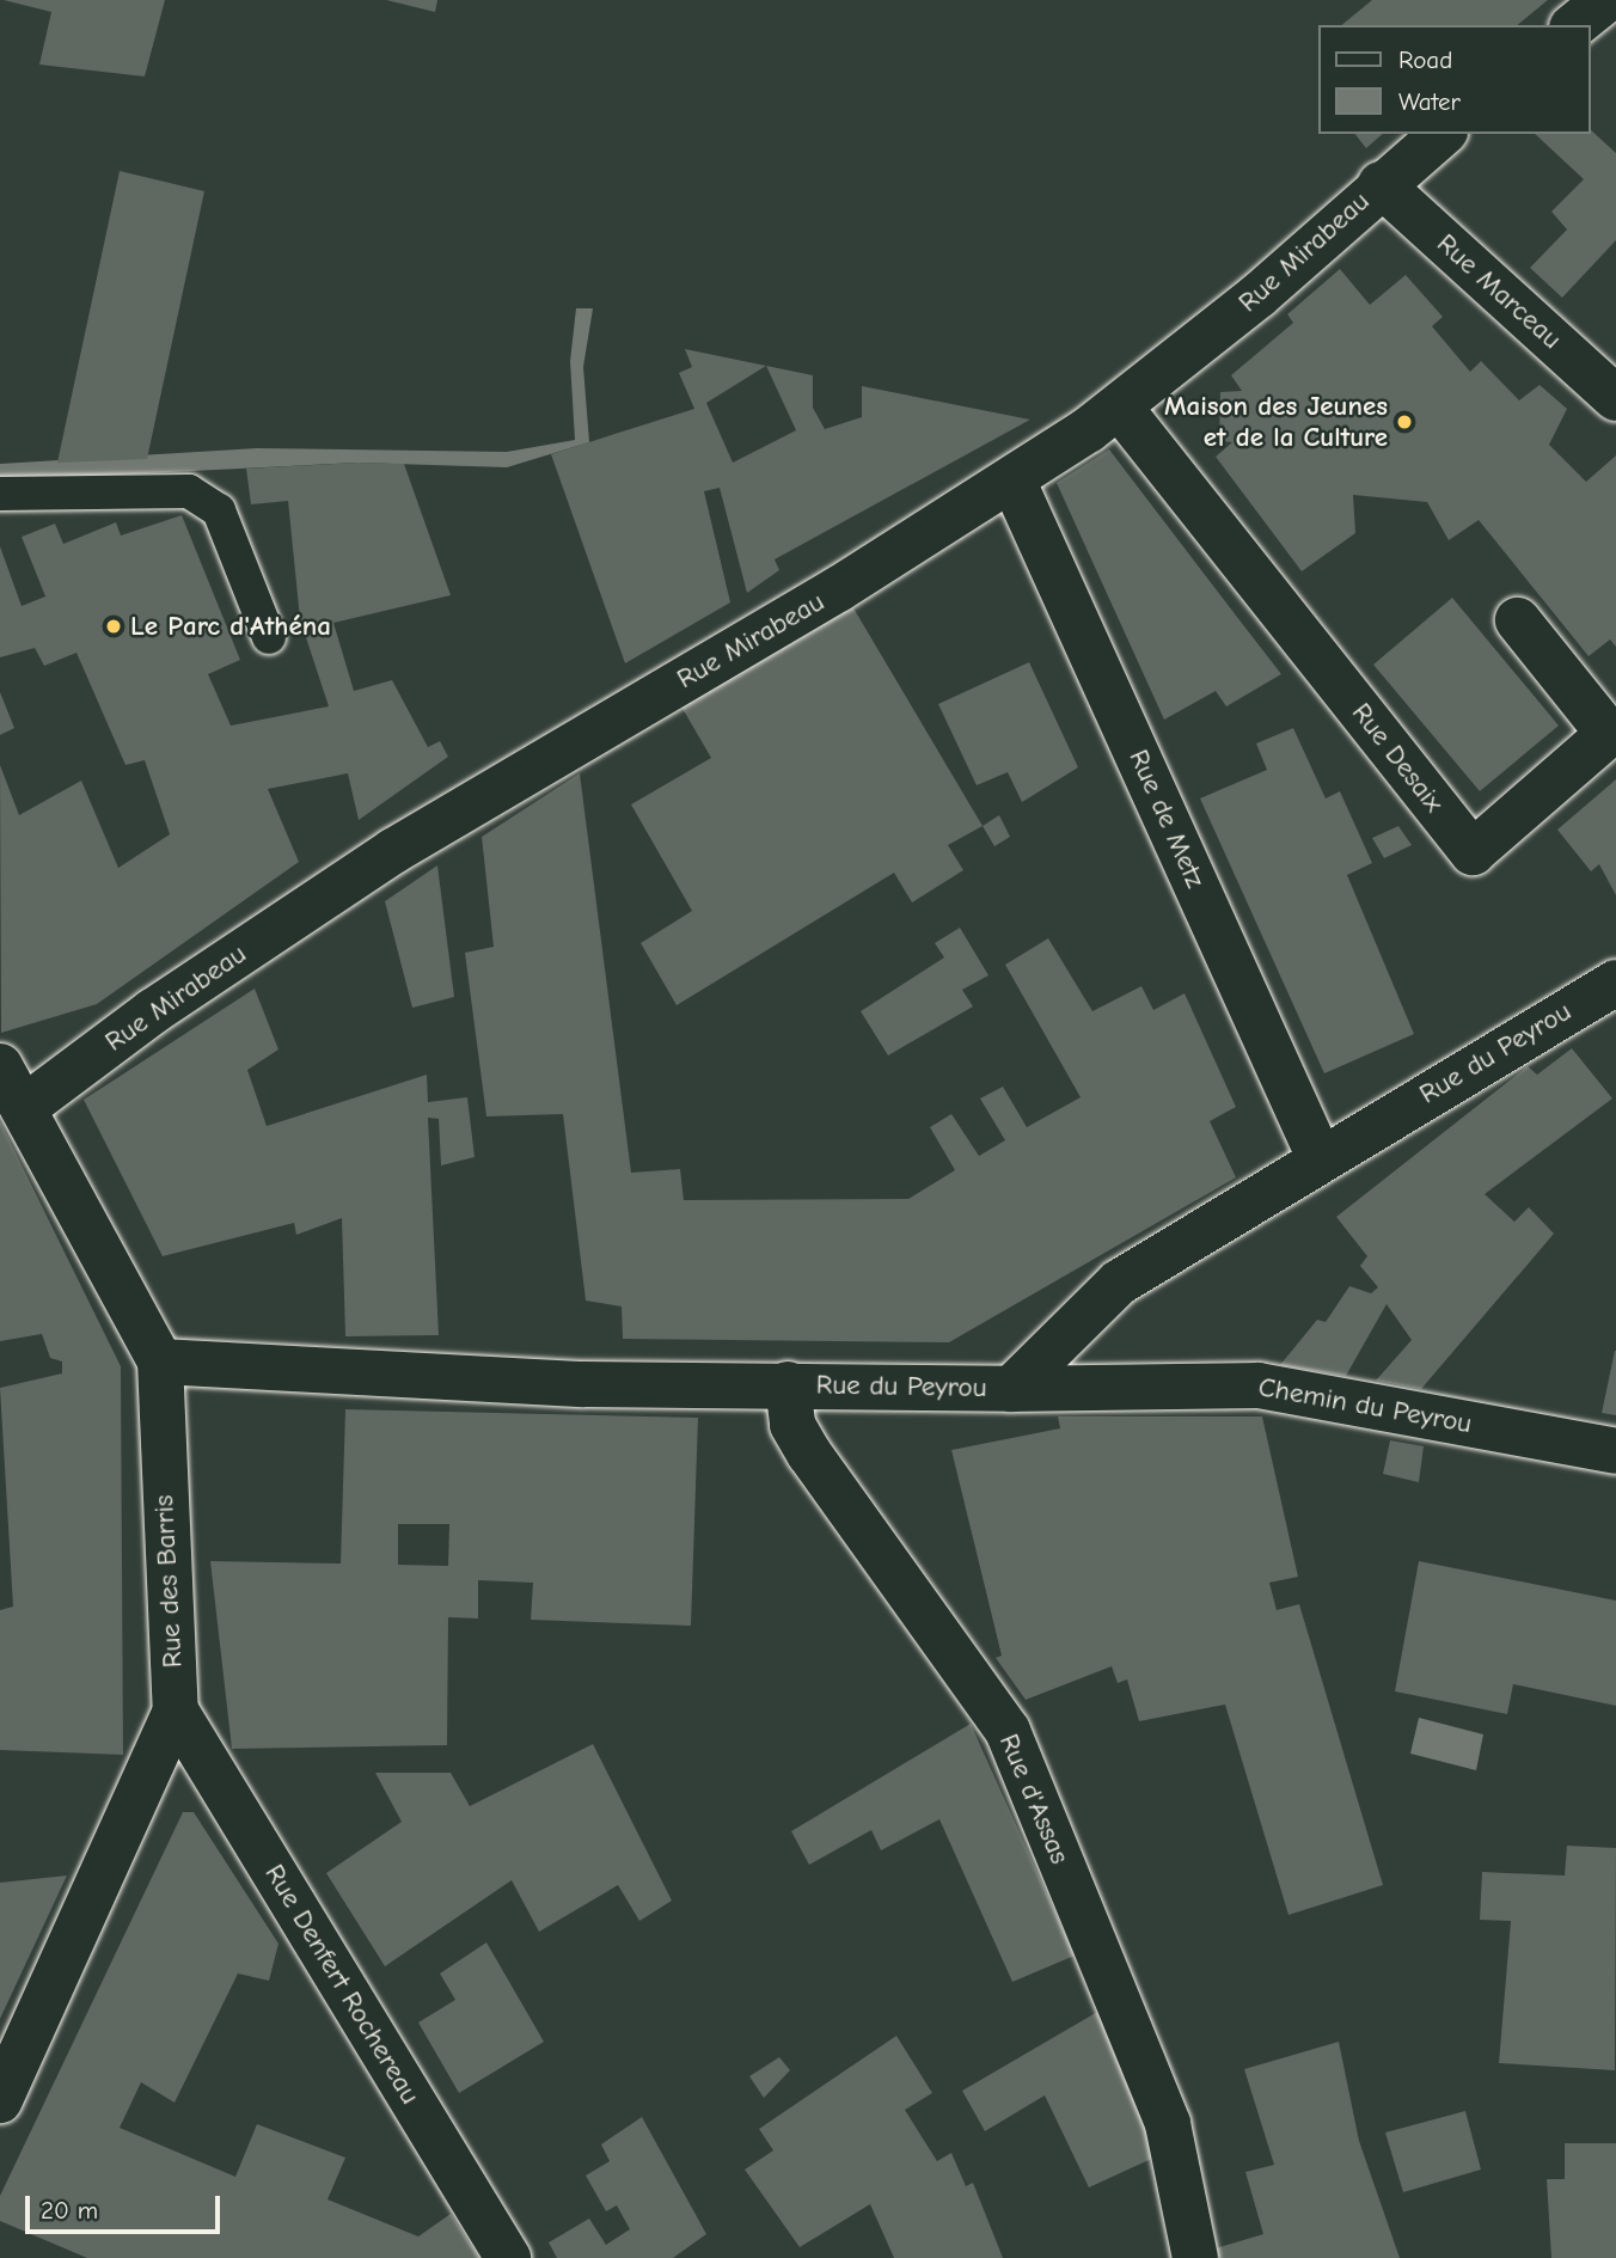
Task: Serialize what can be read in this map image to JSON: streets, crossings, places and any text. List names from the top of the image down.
{
  "streets": {
    "street": [
      "Rue Mirabeau",
      "Rue Marceau",
      "Rue Desaix",
      "Rue de Metz",
      "Rue du Peyrou",
      "Chemin du Peyrou",
      "Rue des Barris",
      "Rue d'Assas",
      "Rue Denfert Rochereau"
    ]
  },
  "crossings": [
    ["Rue Mirabeau", "Rue Marceau"],
    ["Rue Mirabeau", "Rue Desaix"],
    ["Rue Mirabeau", "Rue de Metz"],
    ["Rue Mirabeau", "Rue des Barris"],
    ["Rue de Metz", "Rue du Peyrou"],
    ["Rue du Peyrou", "Chemin du Peyrou"],
    ["Rue du Peyrou", "Rue des Barris"],
    ["Rue du Peyrou", "Rue d'Assas"],
    ["Rue des Barris", "Rue Denfert Rochereau"]
  ],
  "places": ["Maison des Jeunes et de la Culture", "Le Parc d'Athéna"],
  "legend": ["Road", "Water"],
  "scale_bar": "20 m"
}
